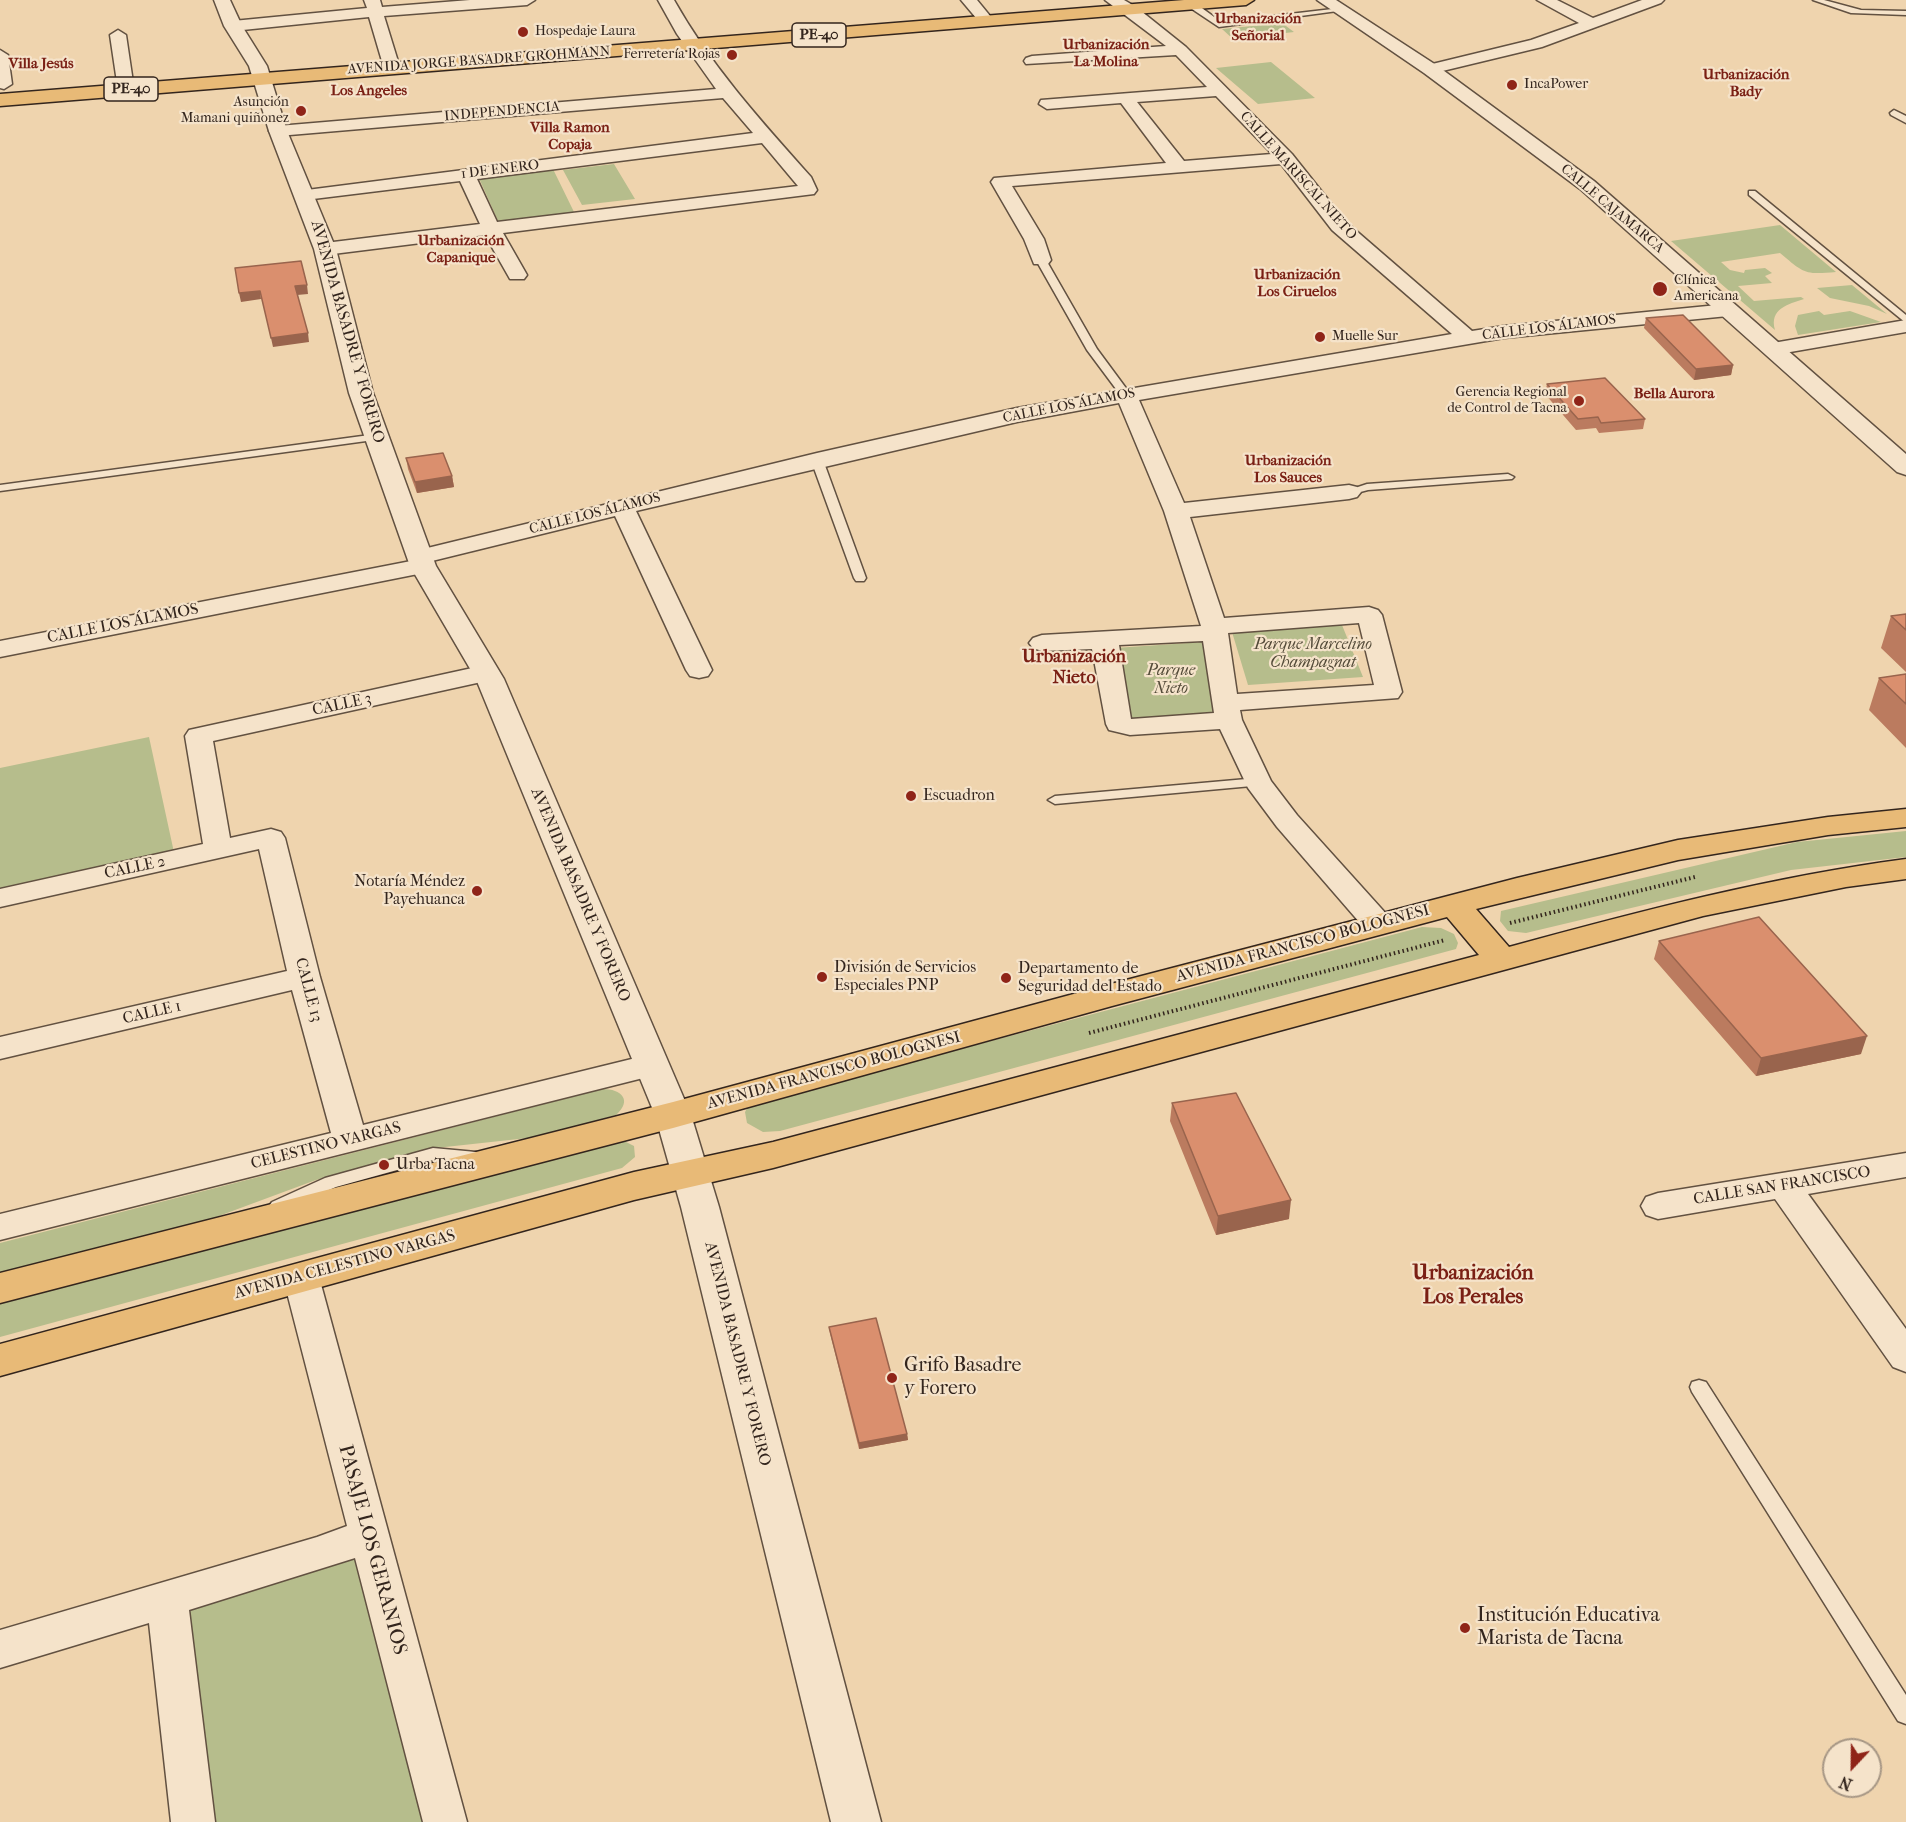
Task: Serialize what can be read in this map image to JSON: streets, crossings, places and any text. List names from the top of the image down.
{
  "streets": {
    "main road": [
      "PE-40",
      "AVENIDA JORGE BASADRE GROHMANN",
      "AVENIDA FRANCISCO BOLOGNESI",
      "AVENIDA CELESTINO VARGAS"
    ],
    "street": [
      "INDEPENDENCIA",
      "1 DE ENERO",
      "CALLE MARISCAL NIETO",
      "CALLE CAJAMARCA",
      "CALLE LOS ÁLAMOS",
      "AVENIDA BASADRE Y FORERO",
      "CALLE 3",
      "CALLE 2",
      "CALLE 13",
      "CALLE 1",
      "CELESTINO VARGAS",
      "CALLE SAN FRANCISCO",
      "PASAJE LOS GERANIOS"
    ]
  },
  "crossings": [
    ["AVENIDA JORGE BASADRE GROHMANN", "CALLE MARISCAL NIETO"],
    ["AVENIDA JORGE BASADRE GROHMANN", "AVENIDA BASADRE Y FORERO"],
    ["INDEPENDENCIA", "AVENIDA BASADRE Y FORERO"],
    ["1 DE ENERO", "AVENIDA BASADRE Y FORERO"],
    ["CALLE MARISCAL NIETO", "CALLE LOS ÁLAMOS"],
    ["CALLE CAJAMARCA", "CALLE LOS ÁLAMOS"],
    ["CALLE LOS ÁLAMOS", "AVENIDA BASADRE Y FORERO"],
    ["AVENIDA BASADRE Y FORERO", "CALLE 3"],
    ["AVENIDA BASADRE Y FORERO", "AVENIDA FRANCISCO BOLOGNESI"],
    ["AVENIDA BASADRE Y FORERO", "CELESTINO VARGAS"],
    ["AVENIDA BASADRE Y FORERO", "AVENIDA CELESTINO VARGAS"],
    ["CALLE 3", "CALLE 2"],
    ["CALLE 2", "CALLE 13"],
    ["CALLE 13", "CALLE 1"],
    ["CALLE 13", "CELESTINO VARGAS"],
    ["AVENIDA CELESTINO VARGAS", "PASAJE LOS GERANIOS"]
  ],
  "districts": [
    "Urbanización Señorial",
    "Urbanización La Molina",
    "Villa Jesús",
    "Urbanización Bady",
    "Los Angeles",
    "Villa Ramon Copaja",
    "Urbanización Capanique",
    "Urbanización Los Ciruelos",
    "Bella Aurora",
    "Urbanización Los Sauces",
    "Urbanización Nieto",
    "Urbanización Los Perales"
  ],
  "parks": ["Parque Marcelino Champagnat", "Parque Nieto"],
  "places": [
    "Hospedaje Laura",
    "Ferretería Rojas",
    "IncaPower",
    "Asunción Mamani quiñonez",
    "Clínica Americana",
    "Muelle Sur",
    "Gerencia Regional de Control de Tacna",
    "Escuadron",
    "Notaría Méndez Payehuanca",
    "División de Servicios Especiales PNP",
    "Departamento de Seguridad del Estado",
    "Urba Tacna",
    "Grifo Basadre y Forero",
    "Institución Educativa Marista de Tacna"
  ],
  "north": "bottom"
}
